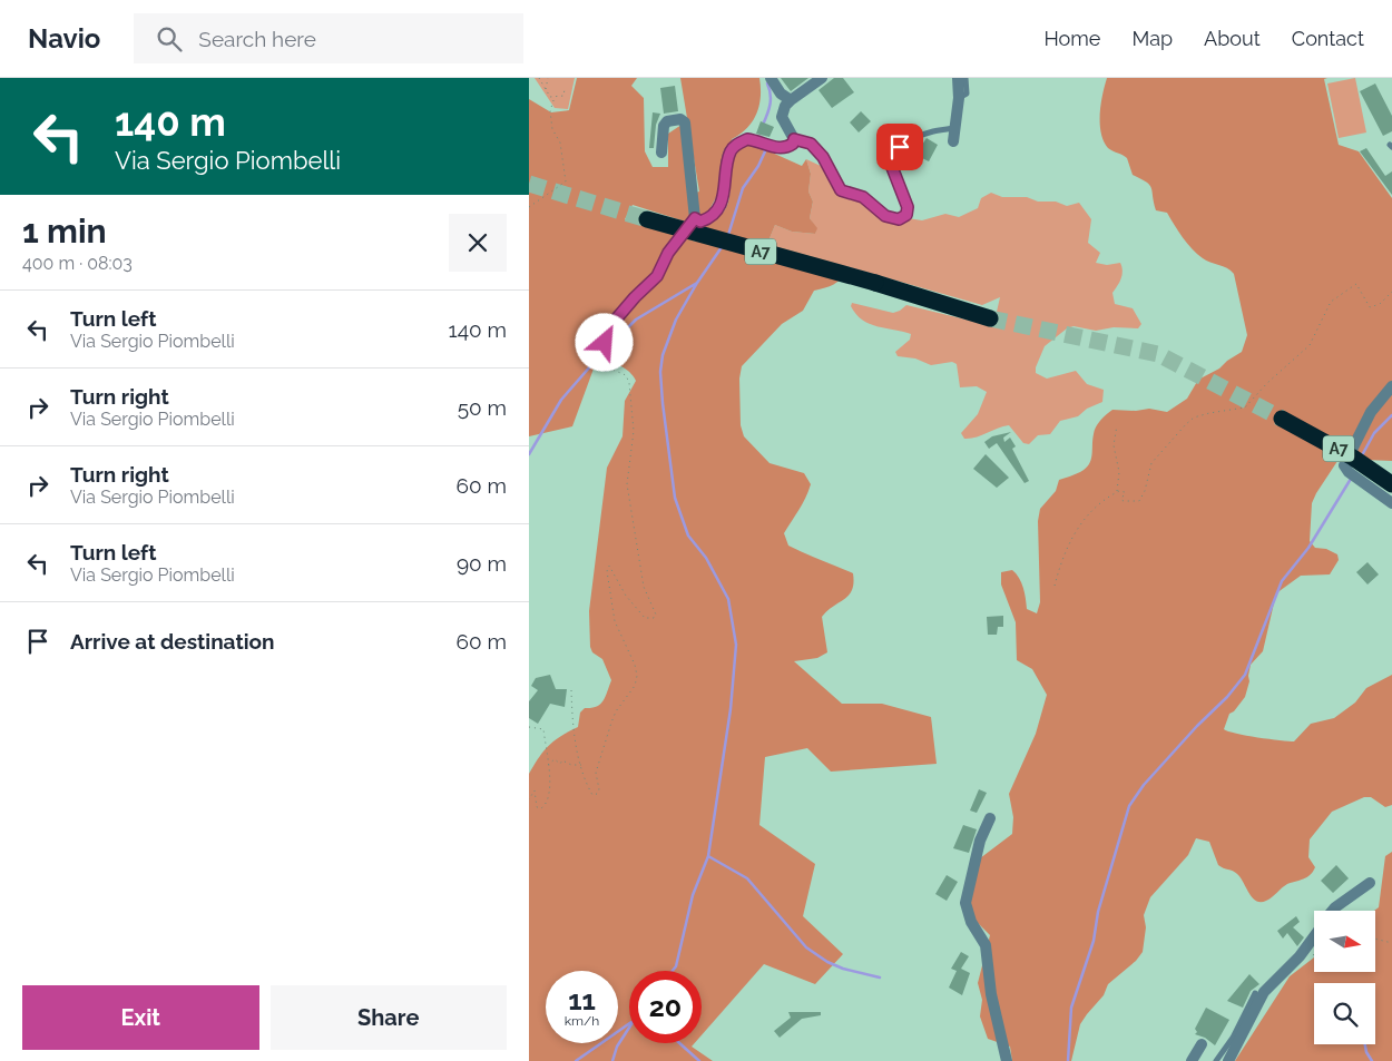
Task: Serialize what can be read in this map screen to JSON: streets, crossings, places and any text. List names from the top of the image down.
{
  "streets": {
    "highway": ["A7"]
  },
  "north": "right",
  "page": {
    "header": "Navio",
    "search": "Search here",
    "nav": [
      "Home",
      "Map",
      "About",
      "Contact"
    ],
    "turn": ["140 m", "Via Sergio Piombelli"],
    "heading": ["1 min", "400 m · 08:03"],
    "list": [
      {
        "name": "Turn left",
        "note": "Via Sergio Piombelli",
        "value": "140 m"
      },
      {
        "name": "Turn right",
        "note": "Via Sergio Piombelli",
        "value": "50 m"
      },
      {
        "name": "Turn right",
        "note": "Via Sergio Piombelli",
        "value": "60 m"
      },
      {
        "name": "Turn left",
        "note": "Via Sergio Piombelli",
        "value": "90 m"
      },
      {
        "name": "Arrive at destination",
        "value": "60 m"
      }
    ],
    "speed": "11 km/h",
    "limit": "20",
    "buttons": ["Exit", "Share"]
  }
}
